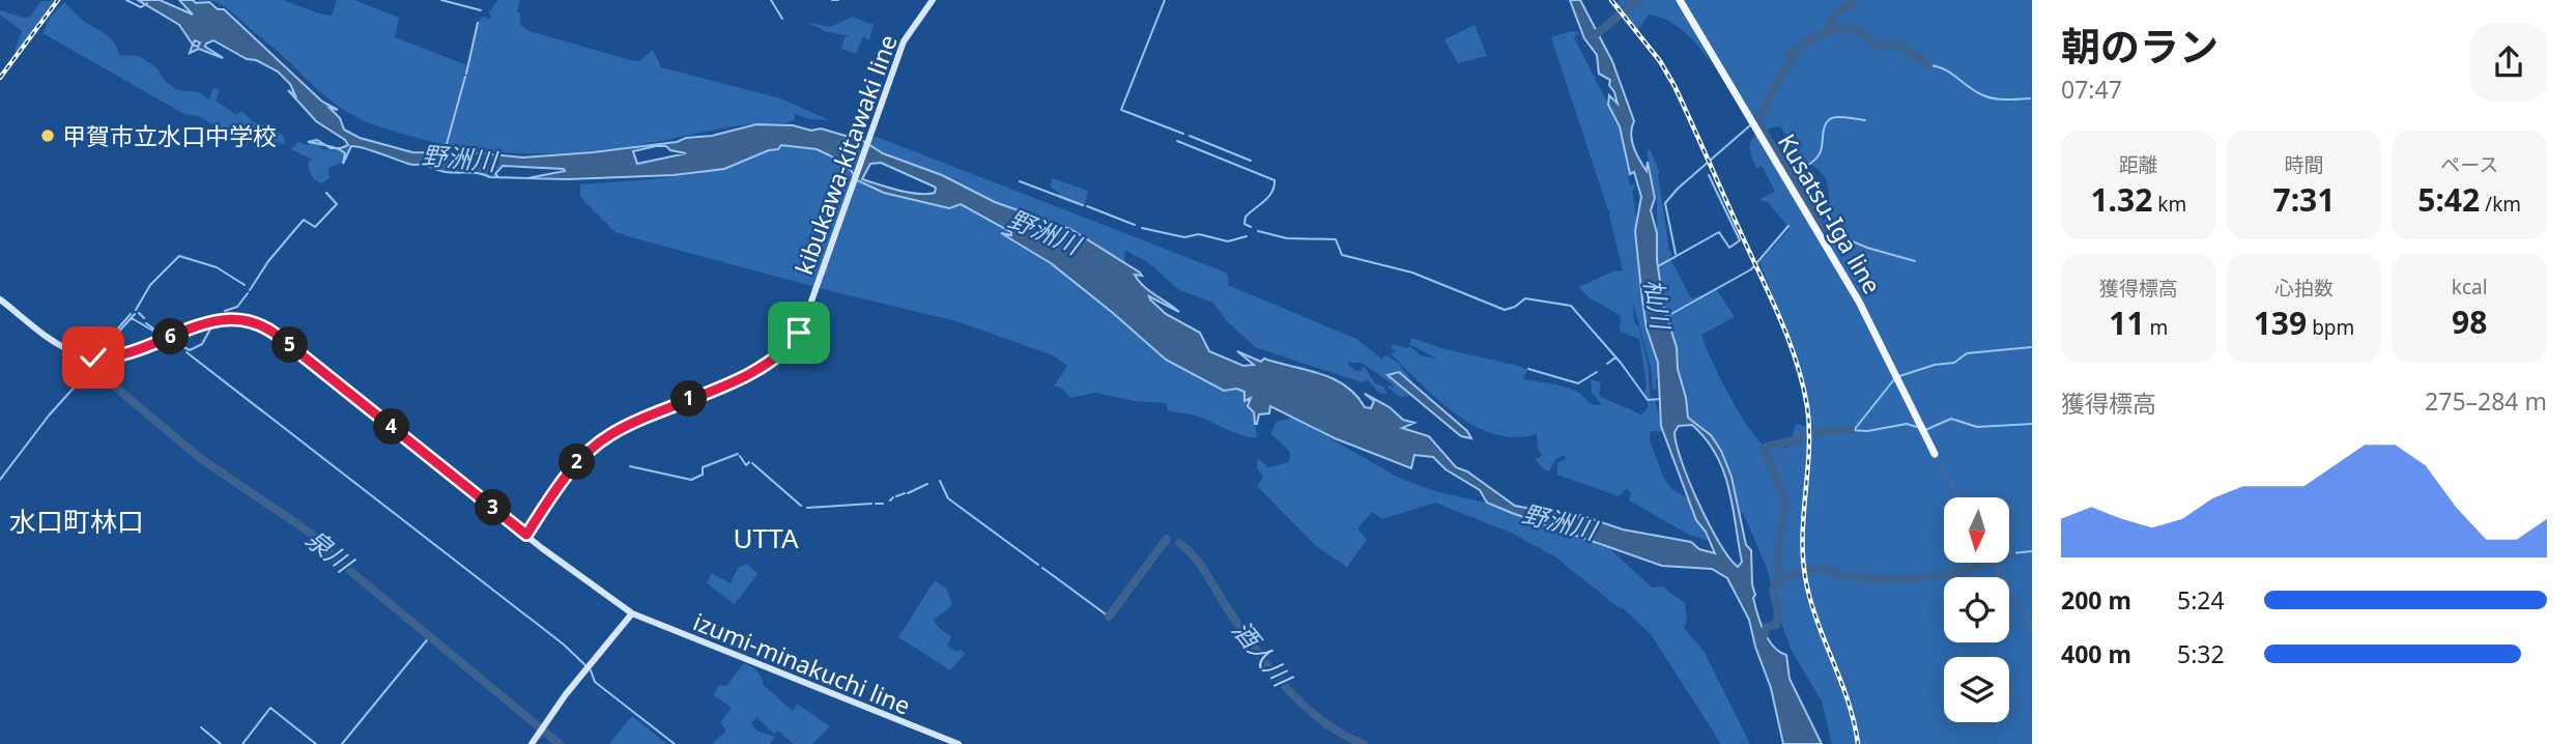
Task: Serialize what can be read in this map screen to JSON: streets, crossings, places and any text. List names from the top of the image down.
{
  "streets": {
    "main road": ["kibukawa-kitawaki line", "Kusatsu-Iga line", "izumi-minakuchi line"]
  },
  "districts": ["水口町林口", "UTTA"],
  "water": [
    "野洲川",
    "杣川",
    "泉川",
    "酒人川"
  ],
  "places": ["甲賀市立水口中学校"],
  "north": "bottom",
  "page": {
    "heading": ["朝のラン", "07:47"],
    "stats": [
      ["距離", "1.32 km"],
      ["時間", "7:31"],
      ["ペース", "5:42 /km"],
      ["獲得標高", "11 m"],
      ["心拍数", "139 bpm"],
      ["kcal", "98"]
    ],
    "pins": [
      "6",
      "5",
      "1",
      "4",
      "2",
      "3"
    ],
    "chart": ["獲得標高", "275–284 m"],
    "list": [
      {
        "name": "200 m",
        "note": "5:24"
      },
      {
        "name": "400 m",
        "note": "5:32"
      }
    ]
  }
}
